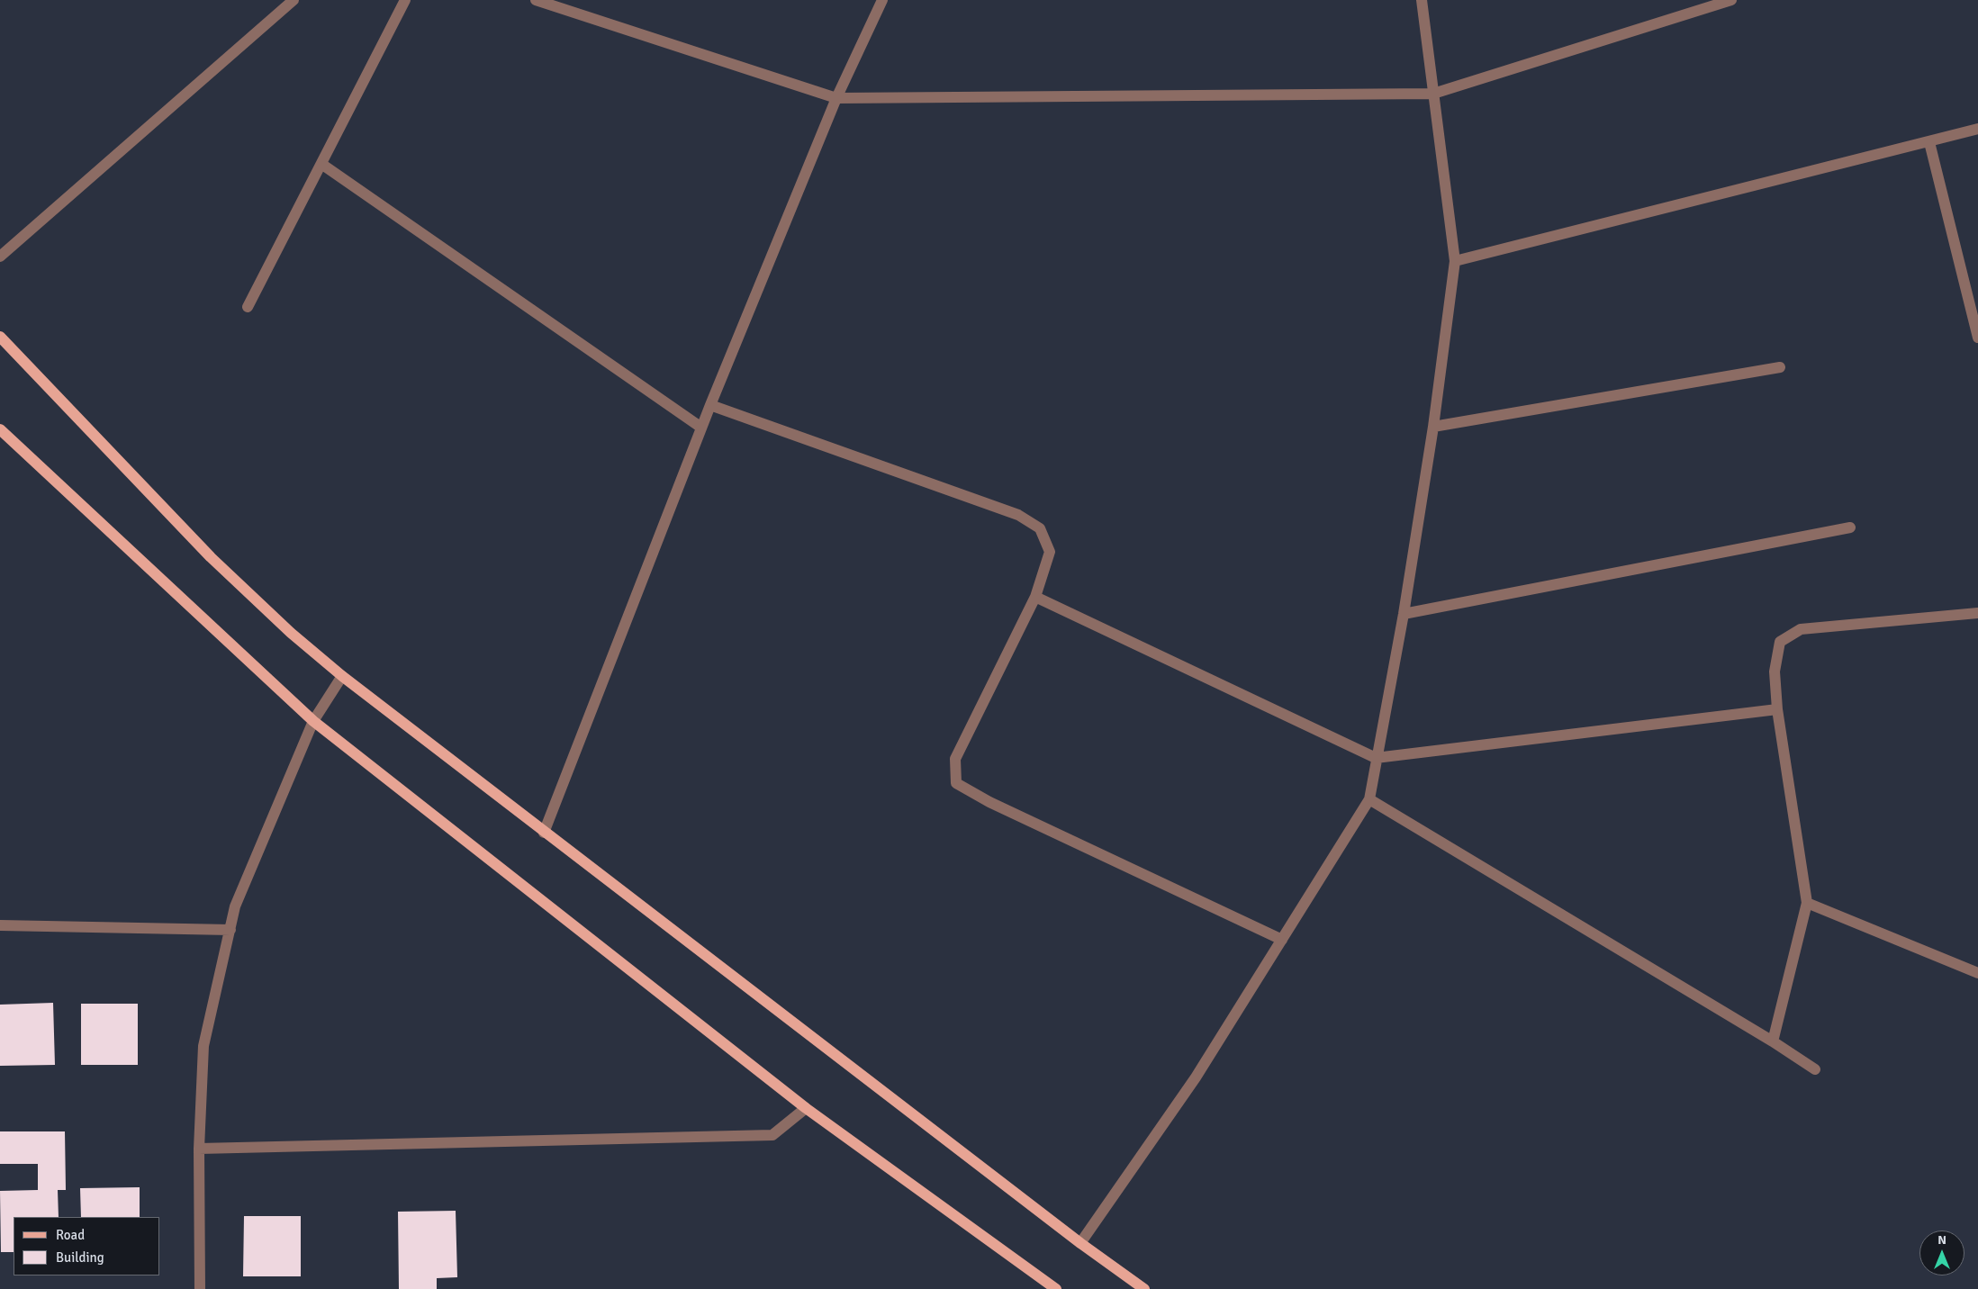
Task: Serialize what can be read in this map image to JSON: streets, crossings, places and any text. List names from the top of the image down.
{
  "legend": ["Road", "Building"],
  "north": "top"
}
